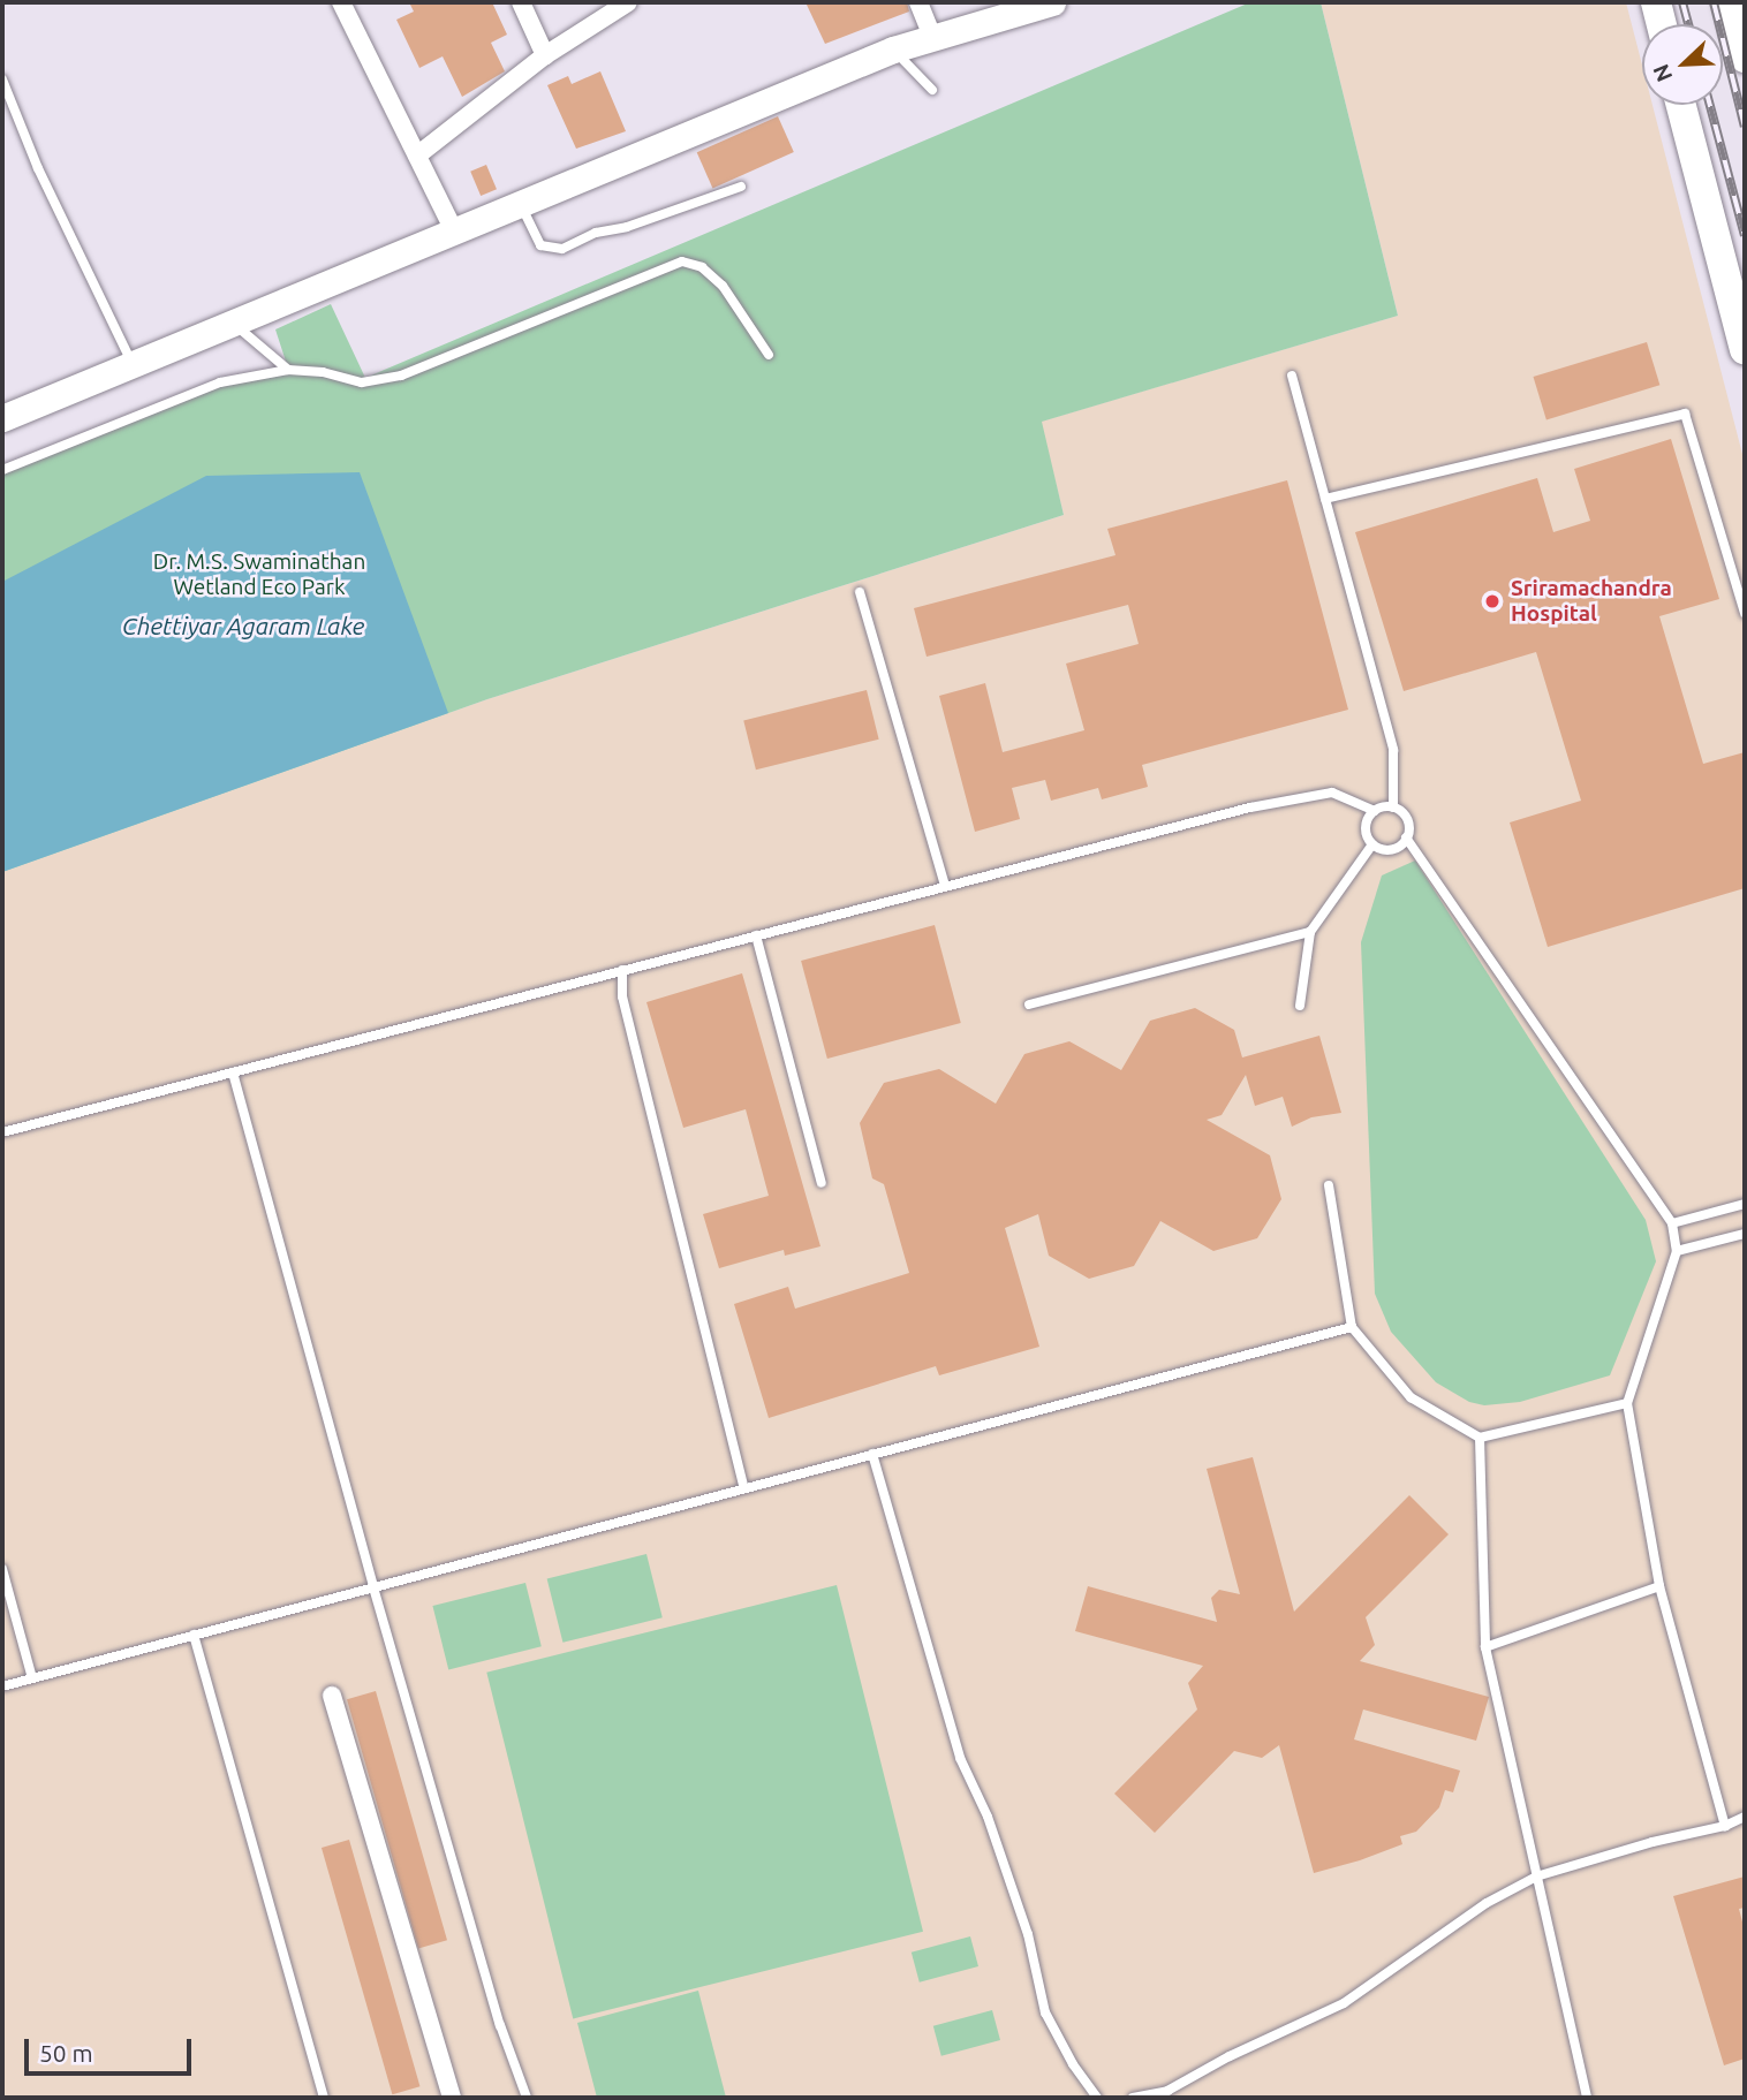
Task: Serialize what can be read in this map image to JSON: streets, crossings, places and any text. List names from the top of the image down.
{
  "water": ["Chettiyar Agaram Lake"],
  "parks": ["Dr. M.S. Swaminathan Wetland Eco Park"],
  "places": ["Sriramachandra Hospital"],
  "scale_bar": "50 m",
  "north": "bottom left"
}
